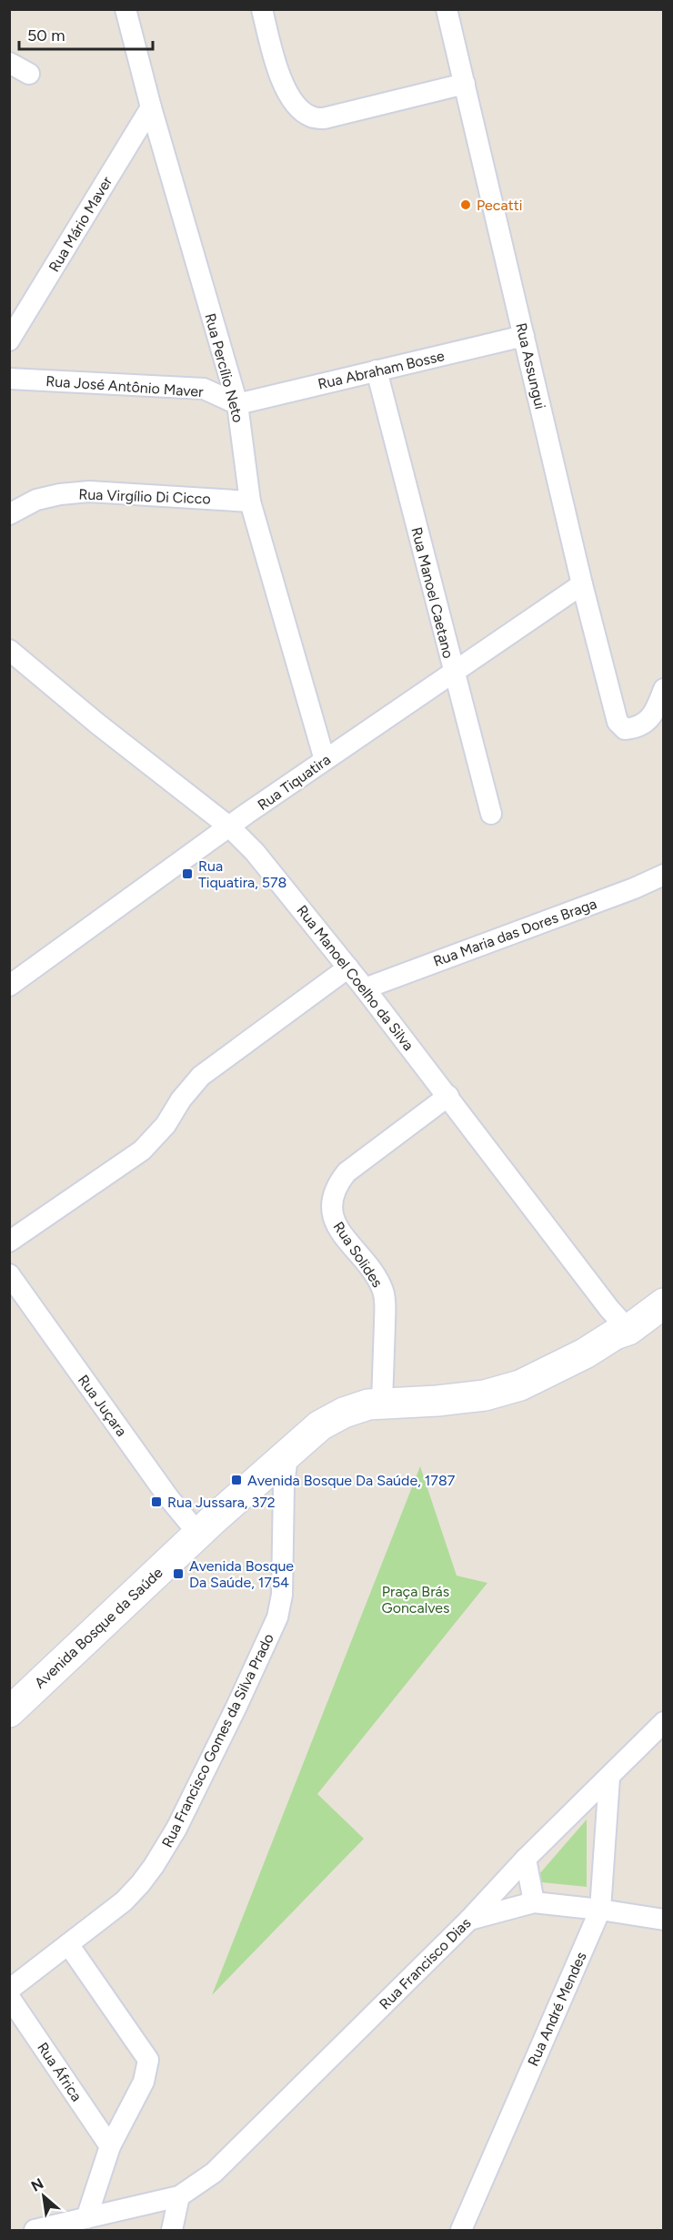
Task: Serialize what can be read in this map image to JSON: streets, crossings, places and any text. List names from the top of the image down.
{
  "streets": {
    "street": [
      "Rua Mário Maver",
      "Rua Assungui",
      "Rua Percílio Neto",
      "Rua Abraham Bosse",
      "Rua José Antônio Maver",
      "Rua Virgílio Di Cicco",
      "Rua Manoel Caetano",
      "Rua Tiquatira",
      "Rua Maria das Dores Braga",
      "Rua Manoel Coelho da Silva",
      "Rua Solides",
      "Rua Juçara",
      "Avenida Bosque da Saúde",
      "Rua Francisco Gomes da Silva Prado",
      "Rua Francisco Dias",
      "Rua André Mendes",
      "Rua África"
    ]
  },
  "crossings": [
    ["Rua Mário Maver", "Rua Percílio Neto"],
    ["Rua Assungui", "Rua Abraham Bosse"],
    ["Rua Assungui", "Rua Tiquatira"],
    ["Rua Percílio Neto", "Rua Abraham Bosse"],
    ["Rua Percílio Neto", "Rua José Antônio Maver"],
    ["Rua Percílio Neto", "Rua Virgílio Di Cicco"],
    ["Rua Percílio Neto", "Rua Tiquatira"],
    ["Rua Abraham Bosse", "Rua José Antônio Maver"],
    ["Rua Abraham Bosse", "Rua Manoel Caetano"],
    ["Rua Manoel Caetano", "Rua Tiquatira"],
    ["Rua Tiquatira", "Rua Manoel Coelho da Silva"],
    ["Rua Maria das Dores Braga", "Rua Manoel Coelho da Silva"],
    ["Rua Manoel Coelho da Silva", "Rua Solides"],
    ["Rua Manoel Coelho da Silva", "Avenida Bosque da Saúde"],
    ["Rua Solides", "Avenida Bosque da Saúde"],
    ["Rua Juçara", "Avenida Bosque da Saúde"],
    ["Avenida Bosque da Saúde", "Rua Francisco Gomes da Silva Prado"],
    ["Rua Francisco Dias", "Rua André Mendes"]
  ],
  "parks": ["Praça Brás Goncalves"],
  "places": {
    "other": ["Pecatti"],
    "transit": [
      "Rua Tiquatira, 578",
      "Avenida Bosque Da Saúde, 1787",
      "Rua Jussara, 372",
      "Avenida Bosque Da Saúde, 1754"
    ]
  },
  "scale_bar": "50 m",
  "north": "top left"
}
